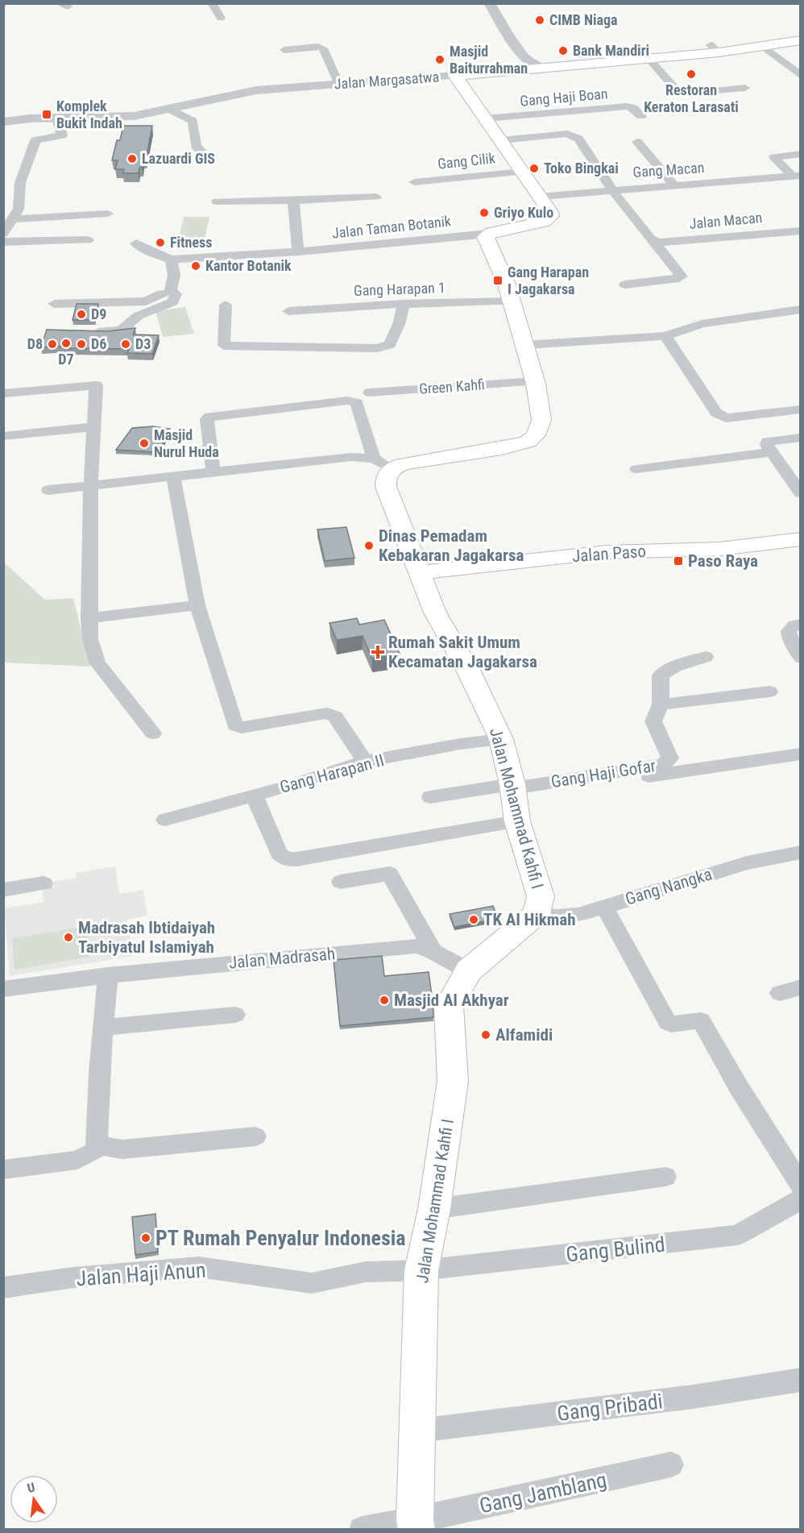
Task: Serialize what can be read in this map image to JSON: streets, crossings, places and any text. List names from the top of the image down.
{
  "streets": {
    "main road": ["Jalan Margasatwa", "Jalan Paso", "Jalan Mohammad Kahfi I"],
    "street": [
      "Gang Haji Boan",
      "Gang Cilik",
      "Gang Macan",
      "Jalan Macan",
      "Jalan Taman Botanik",
      "Gang Harapan 1",
      "Green Kahfi",
      "Gang Harapan II",
      "Gang Haji Gofar",
      "Gang Nangka",
      "Jalan Madrasah",
      "Gang Bulind",
      "Jalan Haji Anun",
      "Gang Pribadi",
      "Gang Jamblang"
    ]
  },
  "crossings": [
    ["Jalan Paso", "Jalan Mohammad Kahfi I"],
    ["Gang Harapan II", "Jalan Mohammad Kahfi I"],
    ["Gang Haji Gofar", "Jalan Mohammad Kahfi I"],
    ["Jalan Mohammad Kahfi I", "Gang Nangka"],
    ["Jalan Mohammad Kahfi I", "Jalan Madrasah"],
    ["Jalan Mohammad Kahfi I", "Gang Bulind"],
    ["Jalan Mohammad Kahfi I", "Jalan Haji Anun"],
    ["Jalan Mohammad Kahfi I", "Gang Pribadi"],
    ["Jalan Mohammad Kahfi I", "Gang Jamblang"],
    ["Gang Bulind", "Jalan Haji Anun"]
  ],
  "places": {
    "other": [
      "CIMB Niaga",
      "Bank Mandiri",
      "Masjid Baiturrahman",
      "Restoran Keraton Larasati",
      "Lazuardi GIS",
      "Toko Bingkai",
      "Griyo Kulo",
      "Fitness",
      "Kantor Botanik",
      "D9",
      "D7",
      "D8",
      "D6",
      "D3",
      "Masjid Nurul Huda",
      "Dinas Pemadam Kebakaran Jagakarsa",
      "TK Al Hikmah",
      "Madrasah Ibtidaiyah Tarbiyatul Islamiyah",
      "Masjid Al Akhyar",
      "Alfamidi",
      "PT Rumah Penyalur Indonesia"
    ],
    "transit": ["Komplek Bukit Indah", "Gang Harapan I Jagakarsa", "Paso Raya"],
    "health": ["Rumah Sakit Umum Kecamatan Jagakarsa"]
  },
  "north": "top"
}
